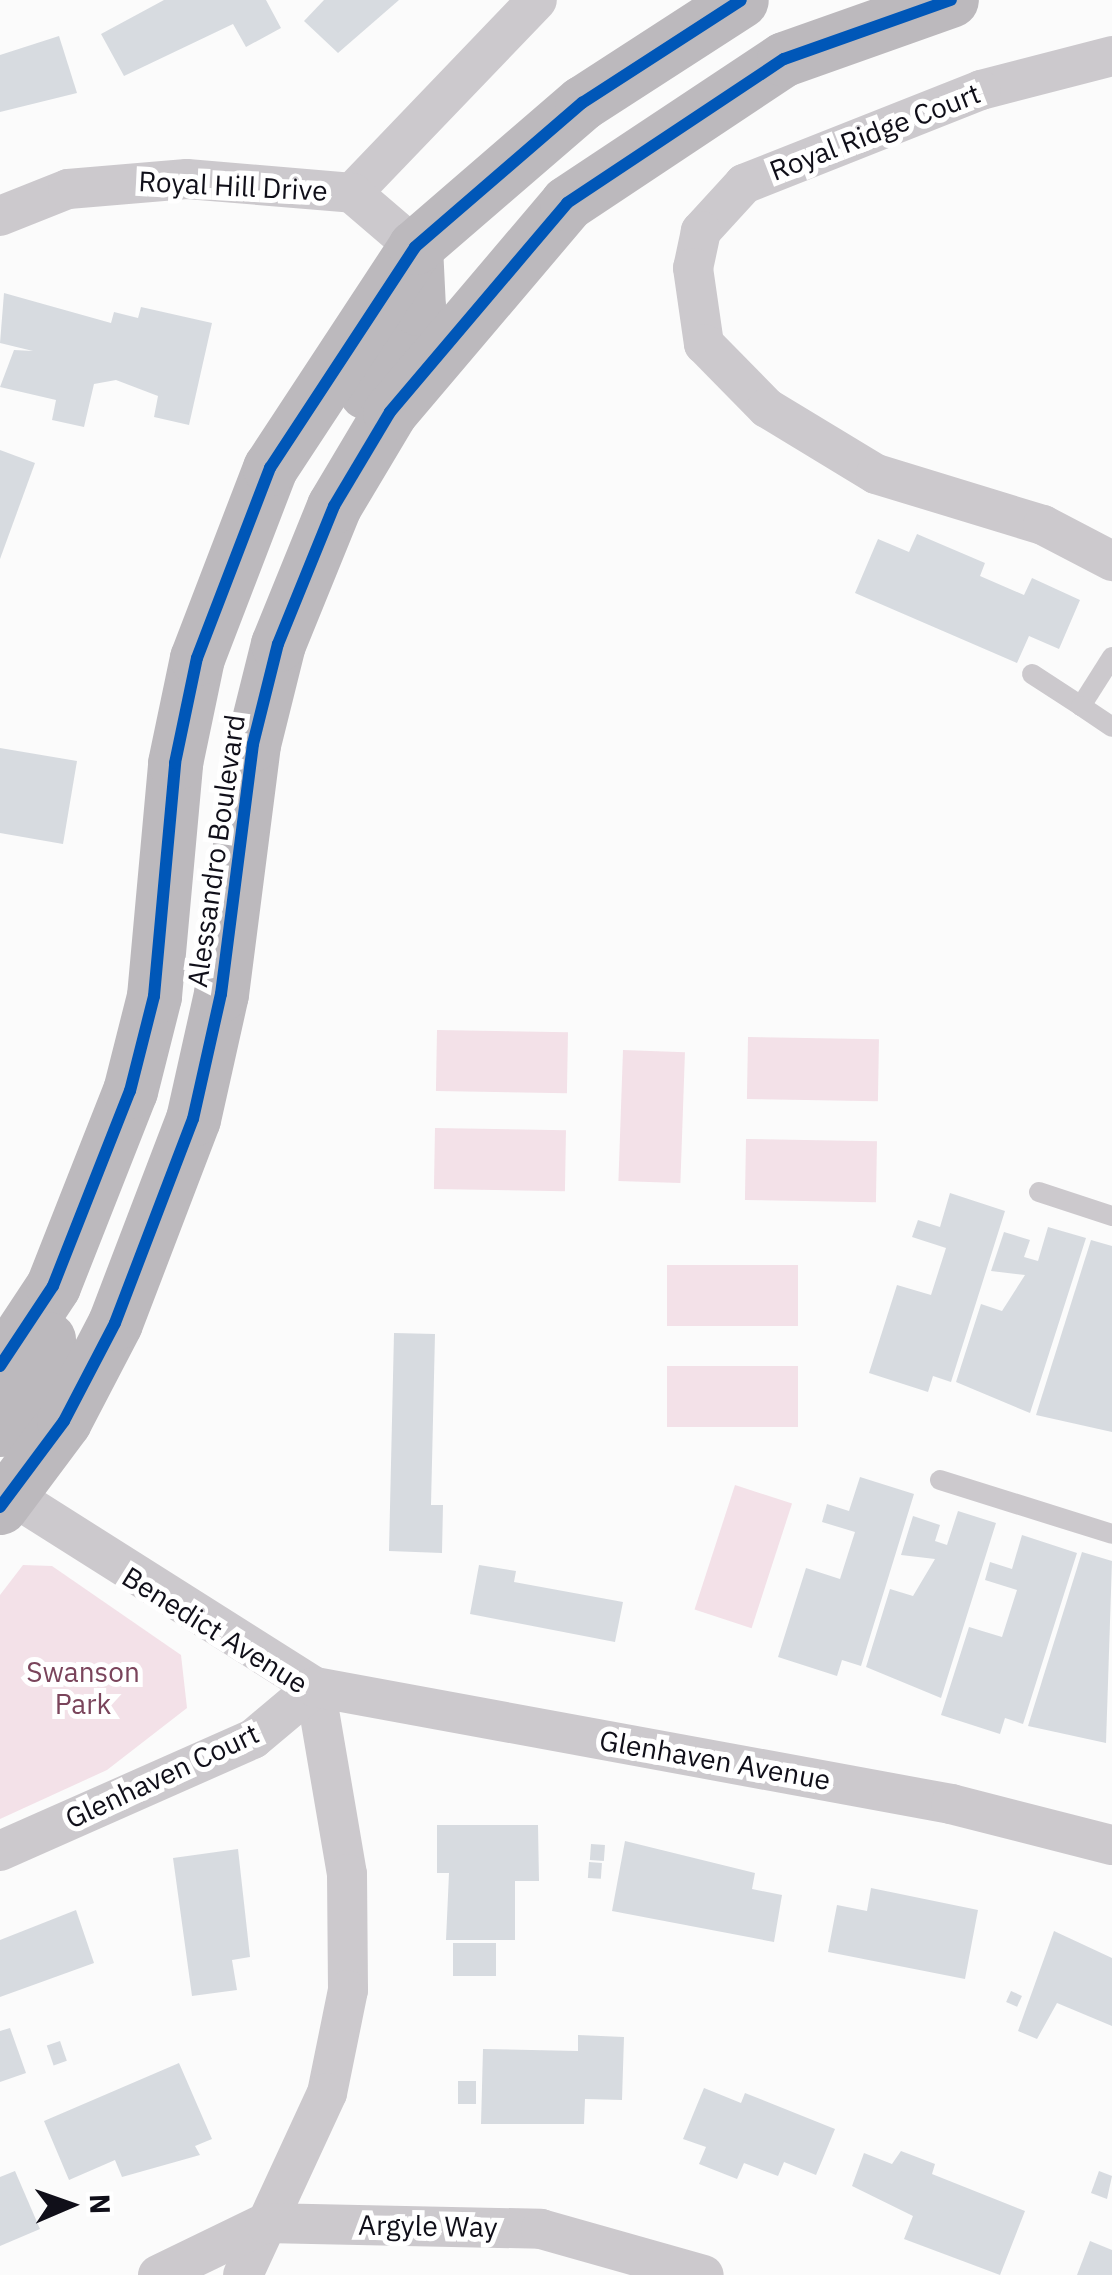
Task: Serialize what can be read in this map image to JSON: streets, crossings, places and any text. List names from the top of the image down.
{
  "streets": {
    "main road": ["Alessandro Boulevard"],
    "street": [
      "Royal Ridge Court",
      "Royal Hill Drive",
      "Benedict Avenue",
      "Glenhaven Avenue",
      "Glenhaven Court",
      "Argyle Way"
    ]
  },
  "crossings": [
    ["Royal Hill Drive", "Alessandro Boulevard"],
    ["Alessandro Boulevard", "Benedict Avenue"],
    ["Benedict Avenue", "Glenhaven Avenue"],
    ["Benedict Avenue", "Glenhaven Court"],
    ["Benedict Avenue", "Argyle Way"],
    ["Glenhaven Avenue", "Glenhaven Court"]
  ],
  "parks": ["Swanson Park"],
  "north": "right"
}
